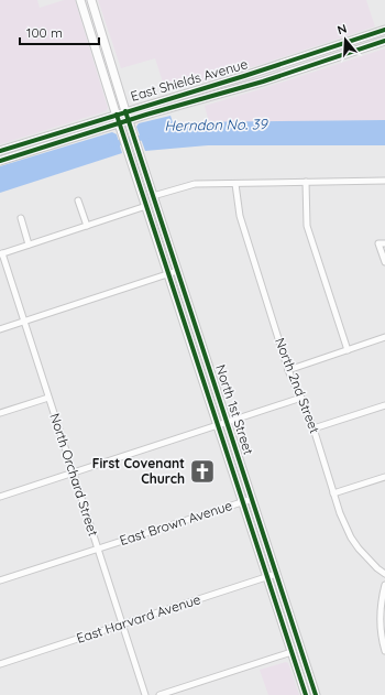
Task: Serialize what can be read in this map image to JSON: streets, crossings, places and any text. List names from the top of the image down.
{
  "streets": {
    "main road": ["East Shields Avenue", "North 1st Street"],
    "street": [
      "North 2nd Street",
      "North Orchard Street",
      "East Brown Avenue",
      "East Harvard Avenue"
    ]
  },
  "crossings": [
    ["East Shields Avenue", "North 1st Street"],
    ["North 1st Street", "East Brown Avenue"],
    ["North 1st Street", "East Harvard Avenue"],
    ["North Orchard Street", "East Brown Avenue"],
    ["North Orchard Street", "East Harvard Avenue"]
  ],
  "water": ["Herndon No. 39"],
  "places": {
    "church": ["First Covenant Church"]
  },
  "scale_bar": "100 m",
  "north": "top"
}
